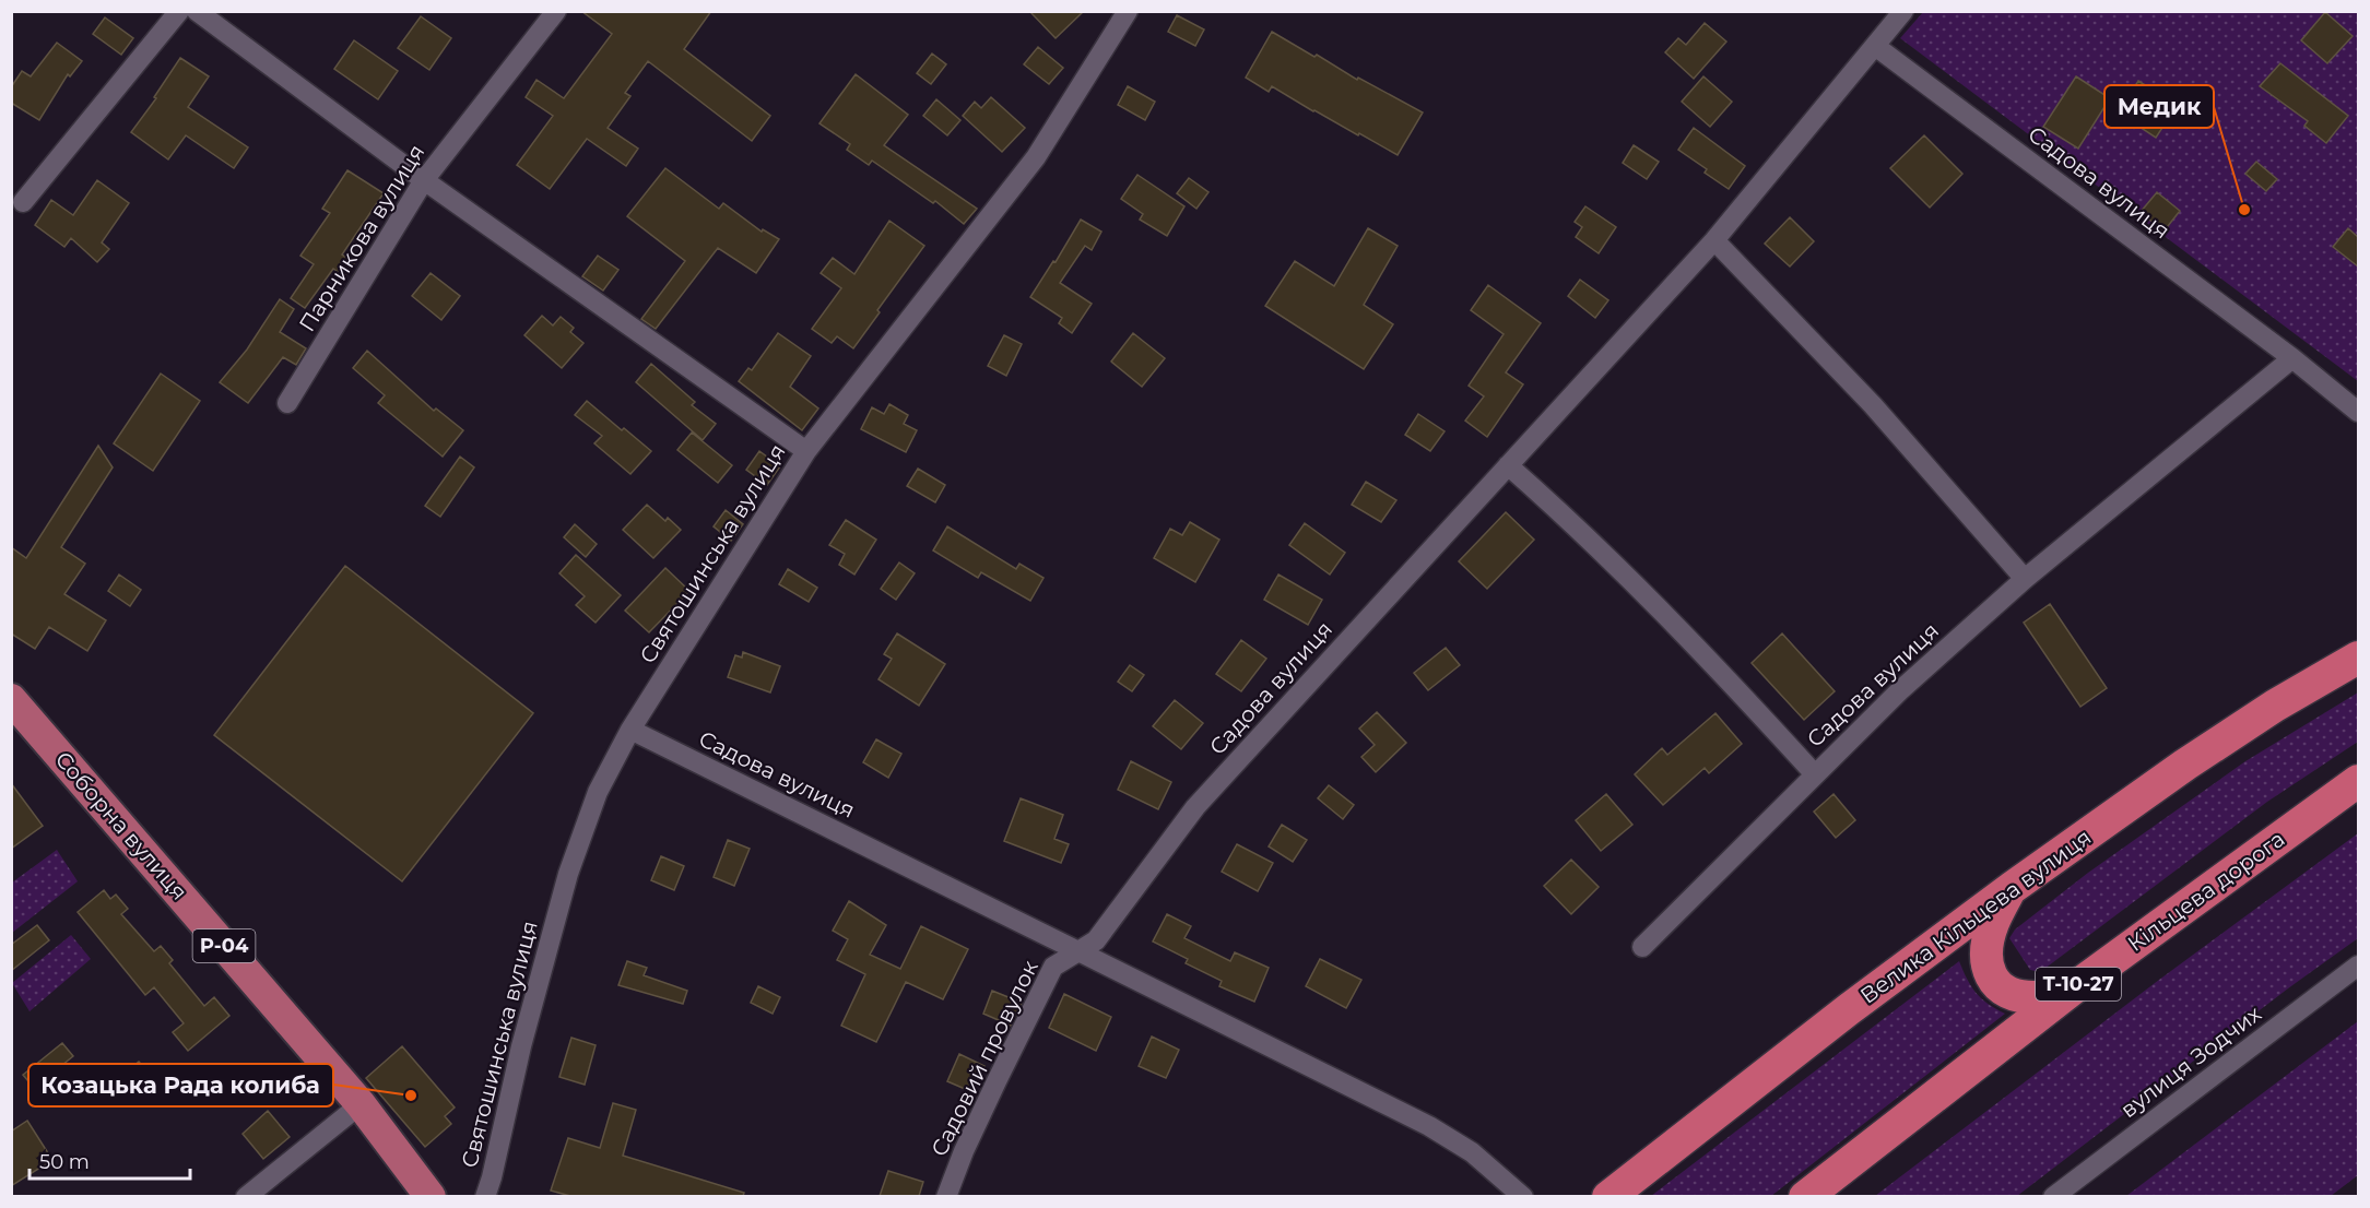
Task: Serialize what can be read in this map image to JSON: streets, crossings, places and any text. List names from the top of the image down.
{
  "streets": {
    "highway": ["Кільцева дорога", "Велика Кільцева вулиця", "Т-10-27"],
    "main road": ["Соборна вулиця", "Р-04"],
    "street": [
      "Садова вулиця",
      "Парникова вулиця",
      "Святошинська вулиця",
      "Садовий провулок",
      "вулиця Зодчих"
    ]
  },
  "crossings": [
    ["Садова вулиця", "Святошинська вулиця"],
    ["Садова вулиця", "Садовий провулок"]
  ],
  "places": ["Медик", "Козацька Рада колиба"],
  "scale_bar": "50 m"
}
